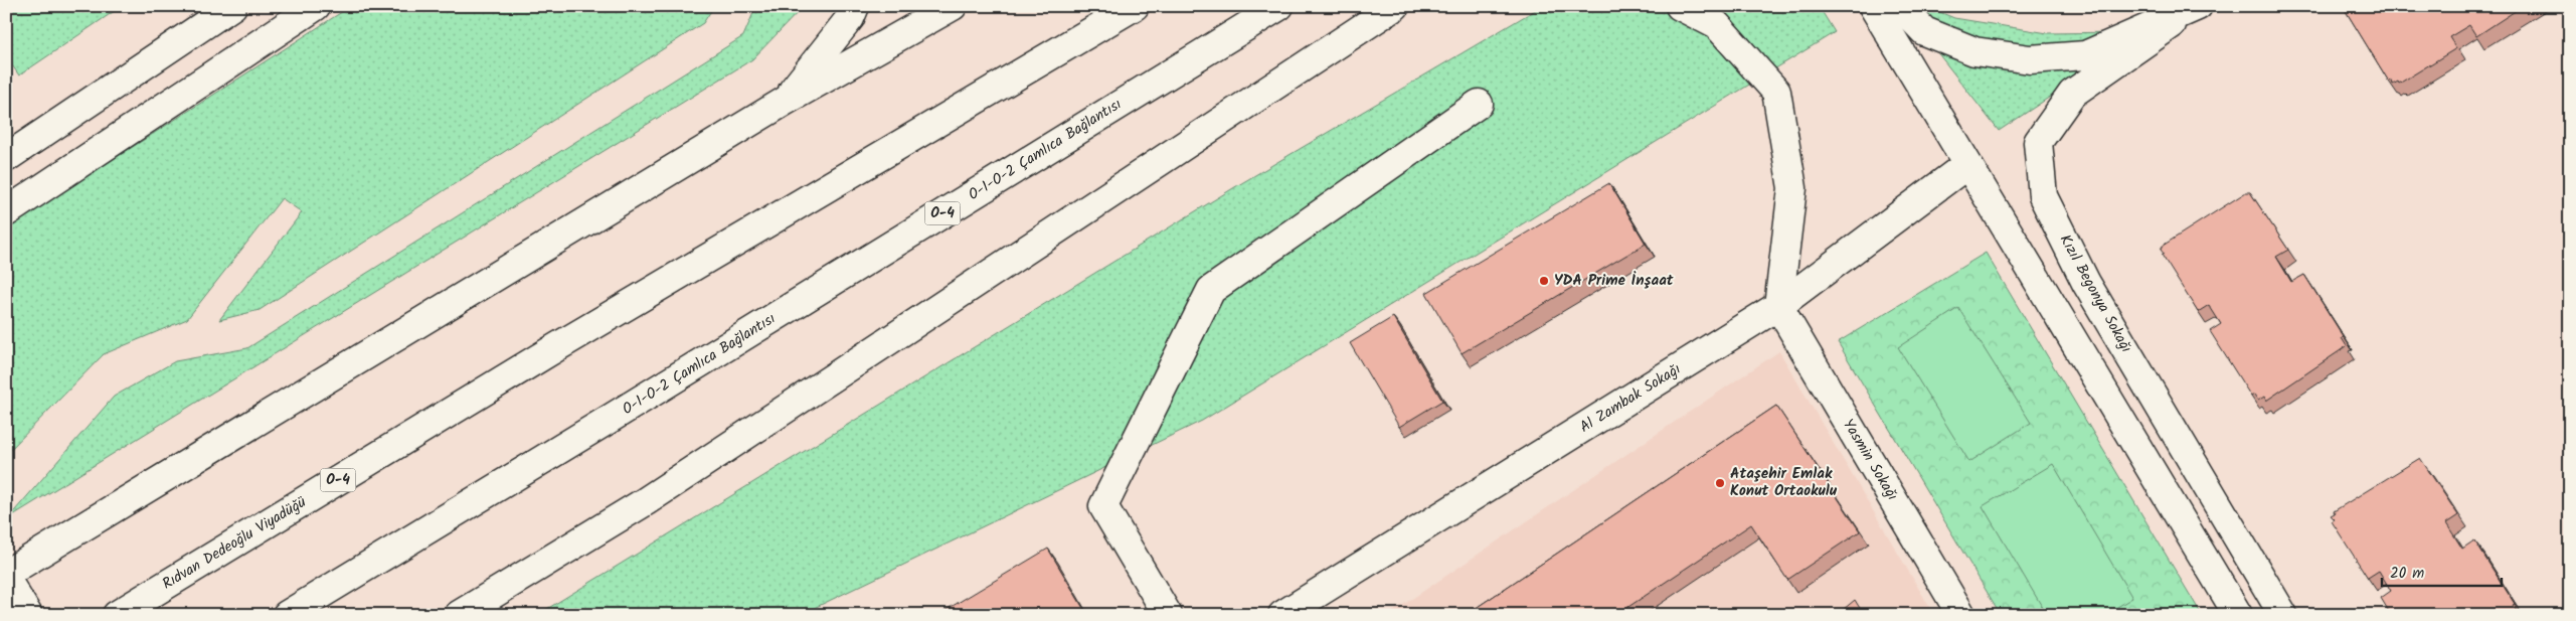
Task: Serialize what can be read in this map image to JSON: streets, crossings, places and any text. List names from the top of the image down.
{
  "streets": {
    "main road": [
      "O-1-O-2 Çamlıca Bağlantısı",
      "O-4",
      "Kızıl Begonya Sokağı",
      "Al Zambak Sokağı",
      "Yasmin Sokağı",
      "Rıdvan Dedeoğlu Viyadüğü"
    ]
  },
  "crossings": [
    ["Al Zambak Sokağı", "Yasmin Sokağı"]
  ],
  "places": ["YDA Prime İnşaat", "Ataşehir Emlak Konut Ortaokulu"],
  "scale_bar": "20 m"
}
